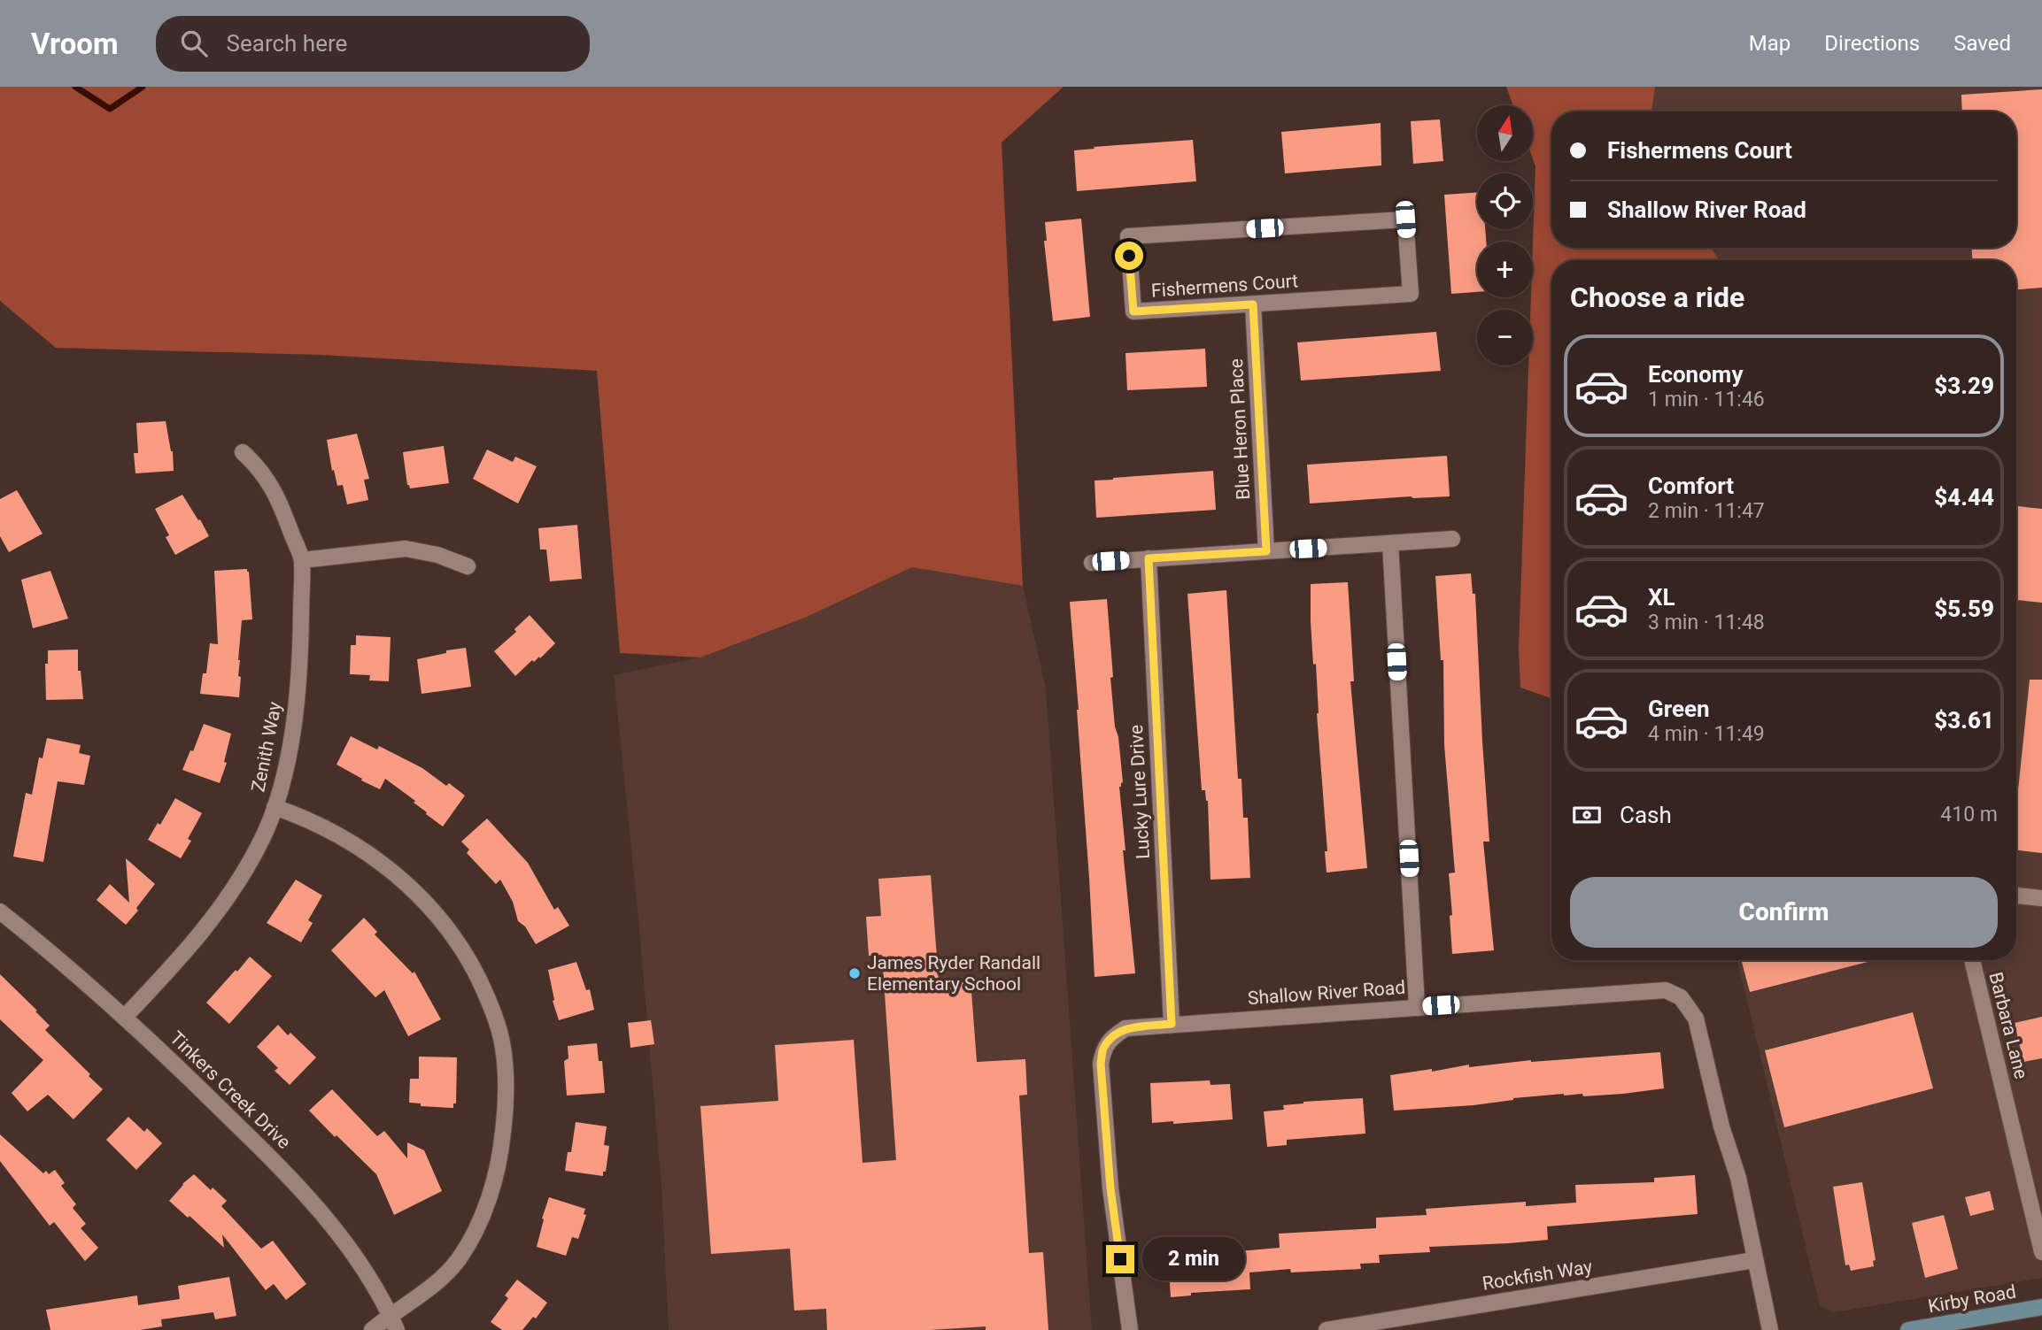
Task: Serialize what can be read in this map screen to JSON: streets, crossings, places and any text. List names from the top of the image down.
{
  "streets": {
    "main road": ["Kirby Road"],
    "street": [
      "Fishermens Court",
      "Blue Heron Place",
      "Zenith Way",
      "Lucky Lure Drive",
      "Shallow River Road",
      "Barbara Lane",
      "Tinkers Creek Drive",
      "Rockfish Way"
    ]
  },
  "crossings": [
    ["Fishermens Court", "Blue Heron Place"],
    ["Zenith Way", "Tinkers Creek Drive"],
    ["Lucky Lure Drive", "Shallow River Road"],
    ["Shallow River Road", "Rockfish Way"]
  ],
  "places": ["James Ryder Randall Elementary School"],
  "north": "top",
  "page": {
    "header": "Vroom",
    "search": "Search here",
    "nav": ["Map", "Directions", "Saved"],
    "map_buttons": ["+", "−"],
    "banner": ["Fishermens Court", "Shallow River Road"],
    "heading": "Choose a ride",
    "list": [
      {
        "name": "Economy",
        "note": "1 min · 11:46",
        "value": "$3.29"
      },
      {
        "name": "Comfort",
        "note": "2 min · 11:47",
        "value": "$4.44"
      },
      {
        "name": "XL",
        "note": "3 min · 11:48",
        "value": "$5.59"
      },
      {
        "name": "Green",
        "note": "4 min · 11:49",
        "value": "$3.61"
      }
    ],
    "pay": ["Cash", "410 m"],
    "buttons": "Confirm",
    "bubble": "2 min"
  }
}
